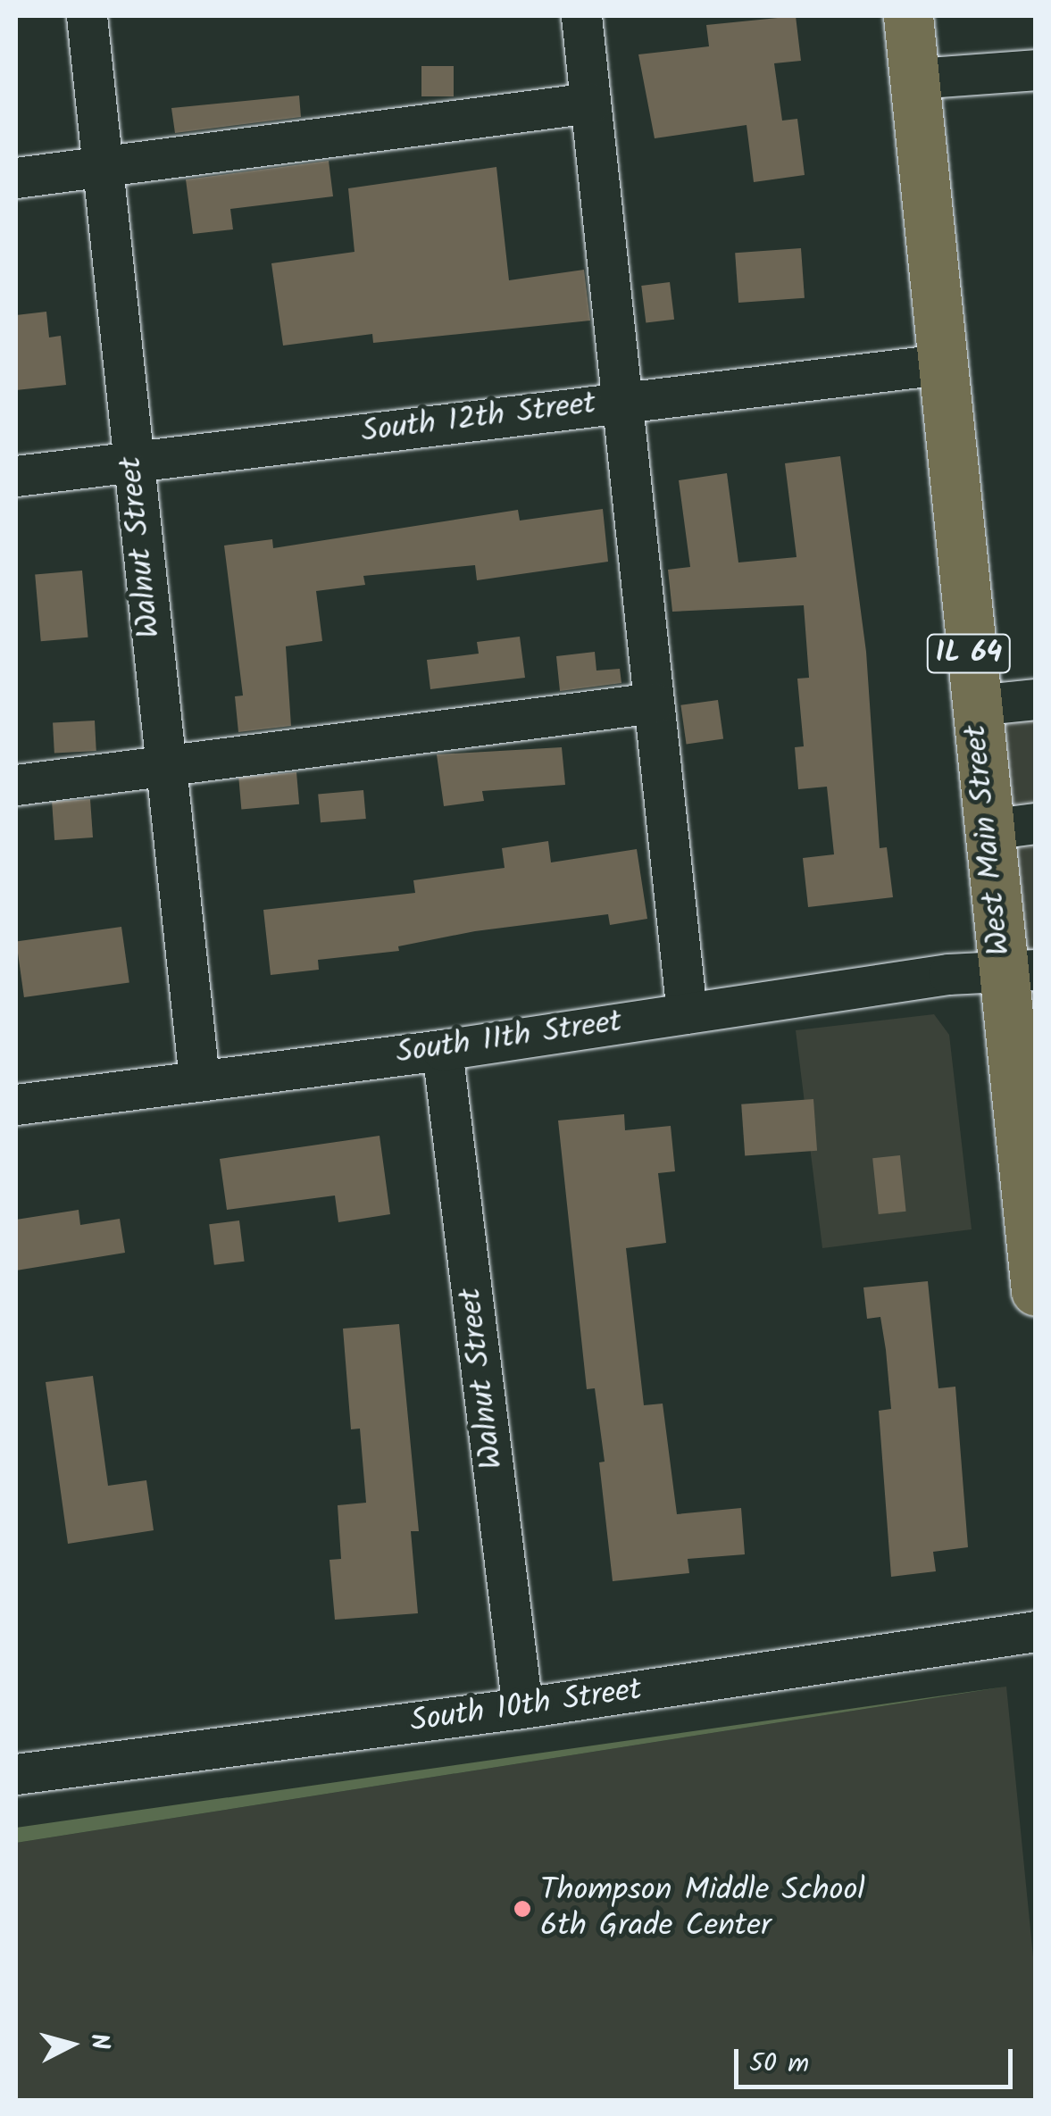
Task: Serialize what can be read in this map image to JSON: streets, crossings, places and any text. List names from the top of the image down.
{
  "streets": {
    "main road": ["IL 64", "West Main Street"],
    "street": [
      "South 12th Street",
      "Walnut Street",
      "South 11th Street",
      "South 10th Street"
    ]
  },
  "crossings": [
    ["South 12th Street", "Walnut Street"],
    ["South 12th Street", "West Main Street"],
    ["Walnut Street", "South 11th Street"],
    ["Walnut Street", "South 10th Street"],
    ["West Main Street", "South 11th Street"]
  ],
  "places": ["Thompson Middle School 6th Grade Center"],
  "scale_bar": "50 m",
  "north": "right"
}
